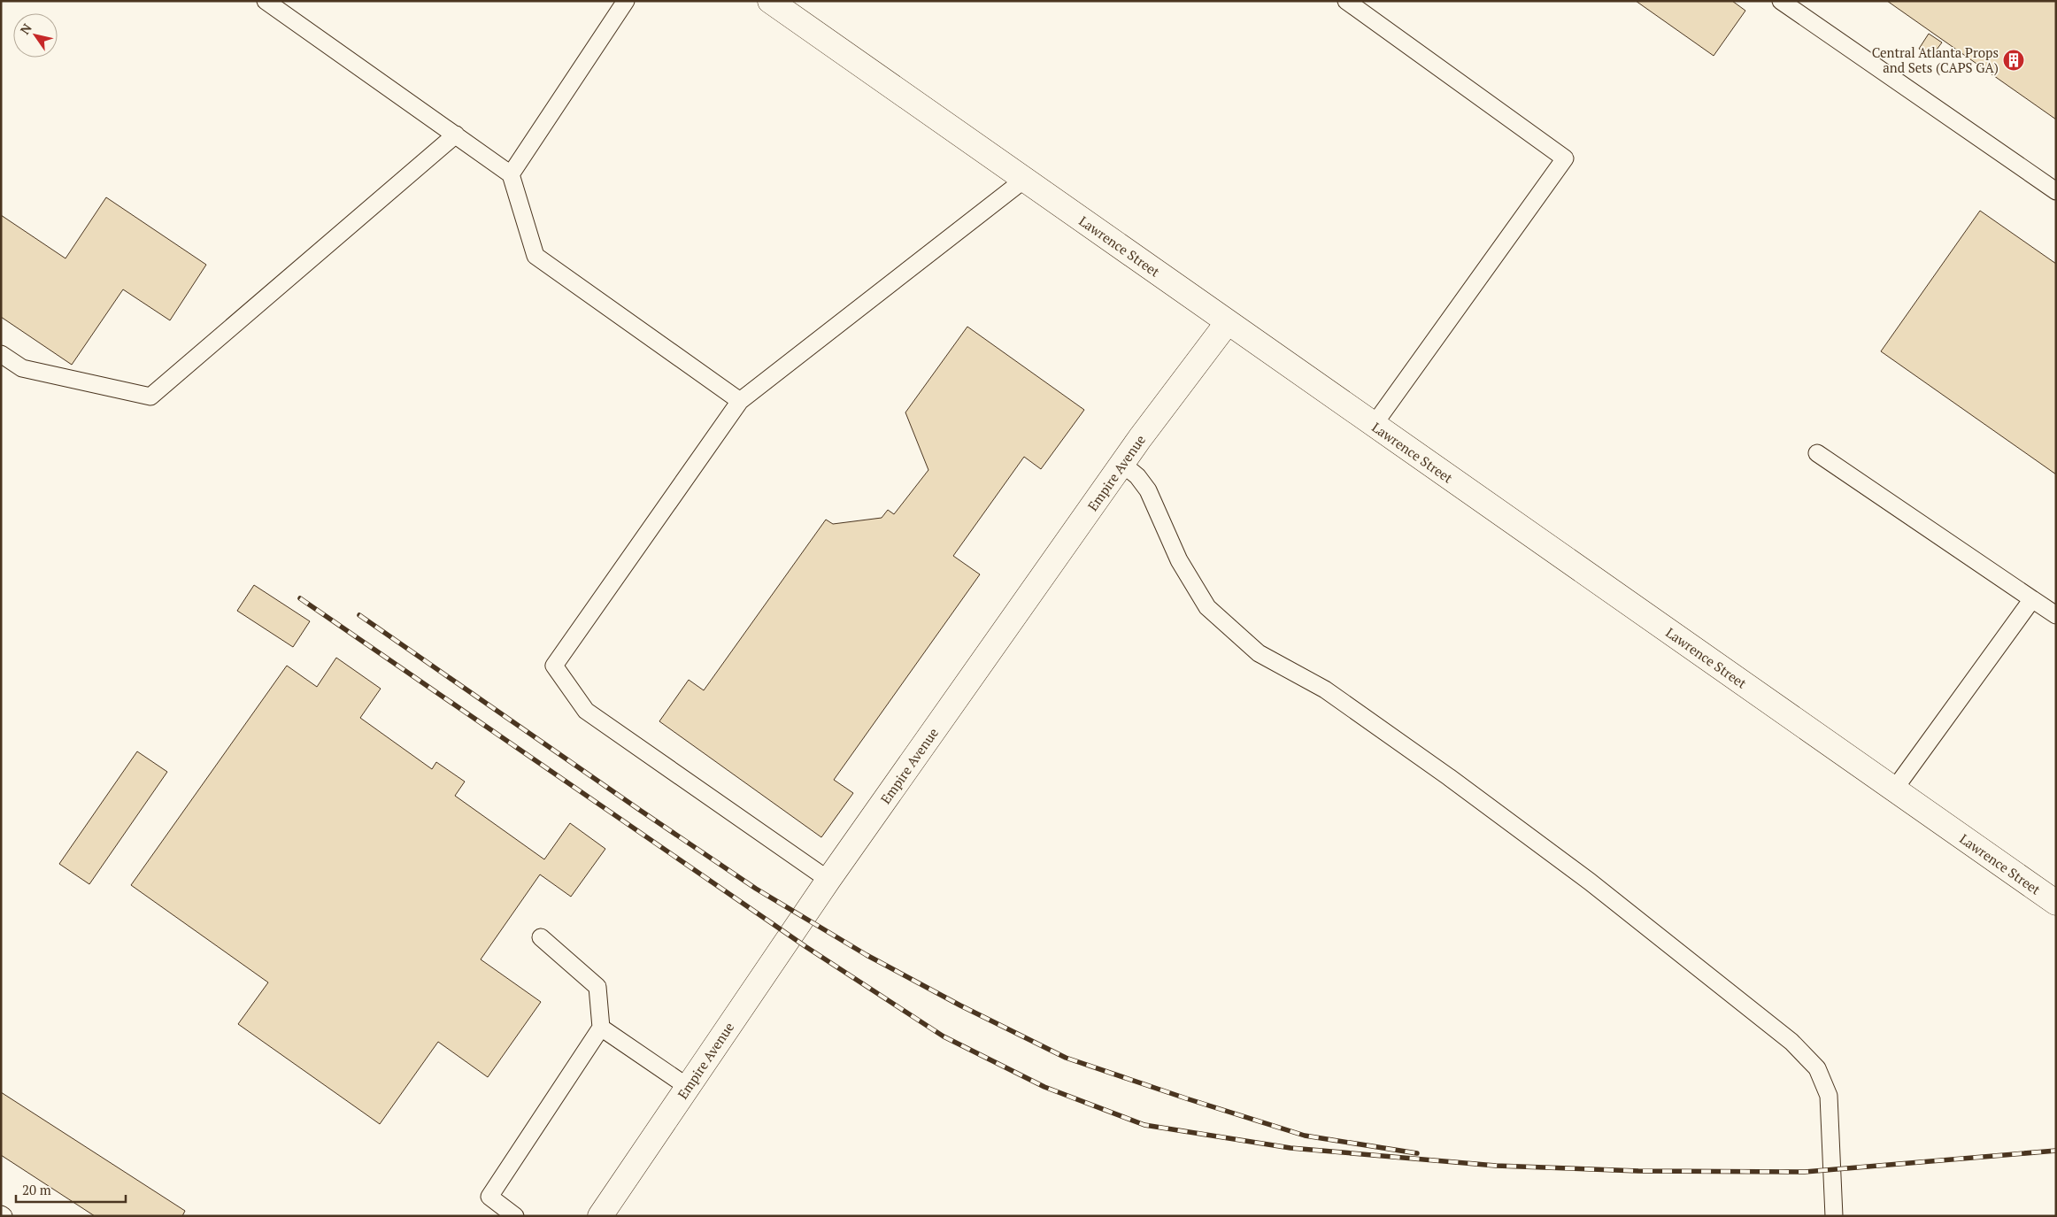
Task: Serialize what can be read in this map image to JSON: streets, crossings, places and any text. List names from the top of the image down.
{
  "streets": {
    "street": ["Lawrence Street", "Empire Avenue"]
  },
  "crossings": [
    ["Lawrence Street", "Empire Avenue"]
  ],
  "places": {
    "building": ["Central Atlanta Props and Sets (CAPS GA)"]
  },
  "scale_bar": "20 m",
  "north": "top left"
}
